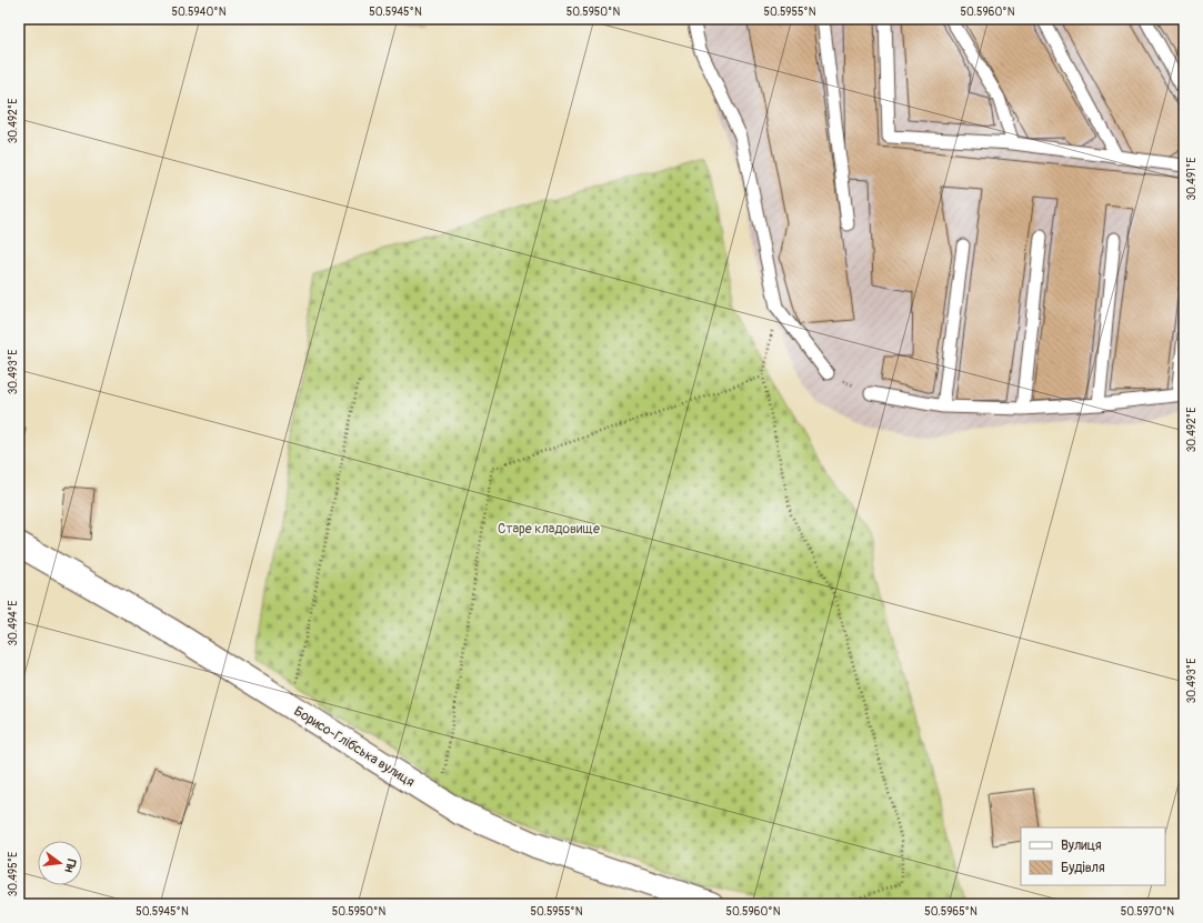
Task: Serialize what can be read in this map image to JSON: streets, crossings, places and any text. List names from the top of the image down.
{
  "streets": {
    "street": ["Борисо-Глібська вулиця"]
  },
  "parks": ["Старе кладовище"],
  "legend": ["Вулиця", "Будівля"],
  "north": "right",
  "coordinates": [
    "50.5940°N",
    "50.5945°N",
    "50.5950°N",
    "50.5955°N",
    "50.5960°N",
    "30.492°E",
    "30.491°E",
    "30.493°E",
    "30.494°E",
    "30.495°E",
    "50.5965°N",
    "50.5970°N"
  ]
}
